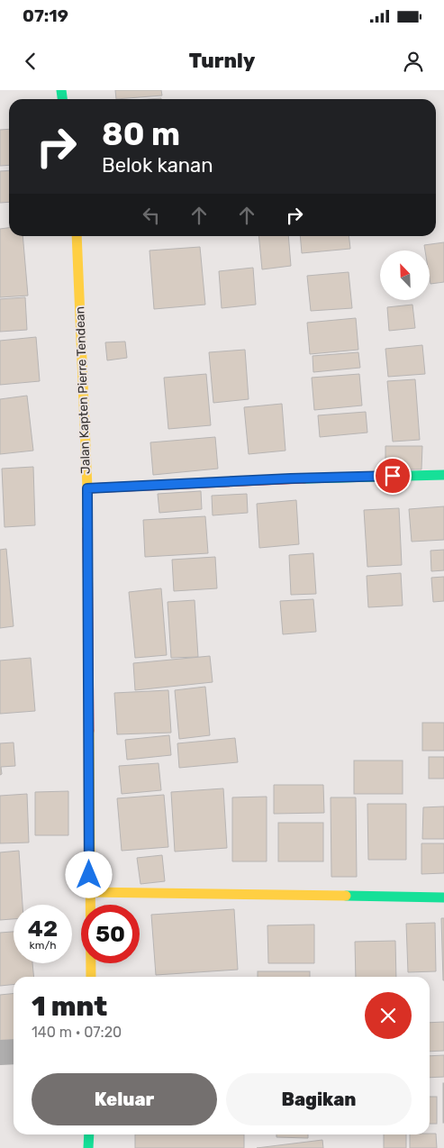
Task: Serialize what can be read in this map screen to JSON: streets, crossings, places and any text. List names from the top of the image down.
{
  "streets": {
    "main road": ["Jalan Kapten Pierre Tendean"]
  },
  "north": "top left",
  "page": {
    "status": "07:19",
    "header": "Turnly",
    "turn": ["80 m", "Belok kanan"],
    "speed": "42 km/h",
    "limit": "50",
    "heading": ["1 mnt", "140 m · 07:20"],
    "buttons": ["Keluar", "Bagikan"]
  }
}
